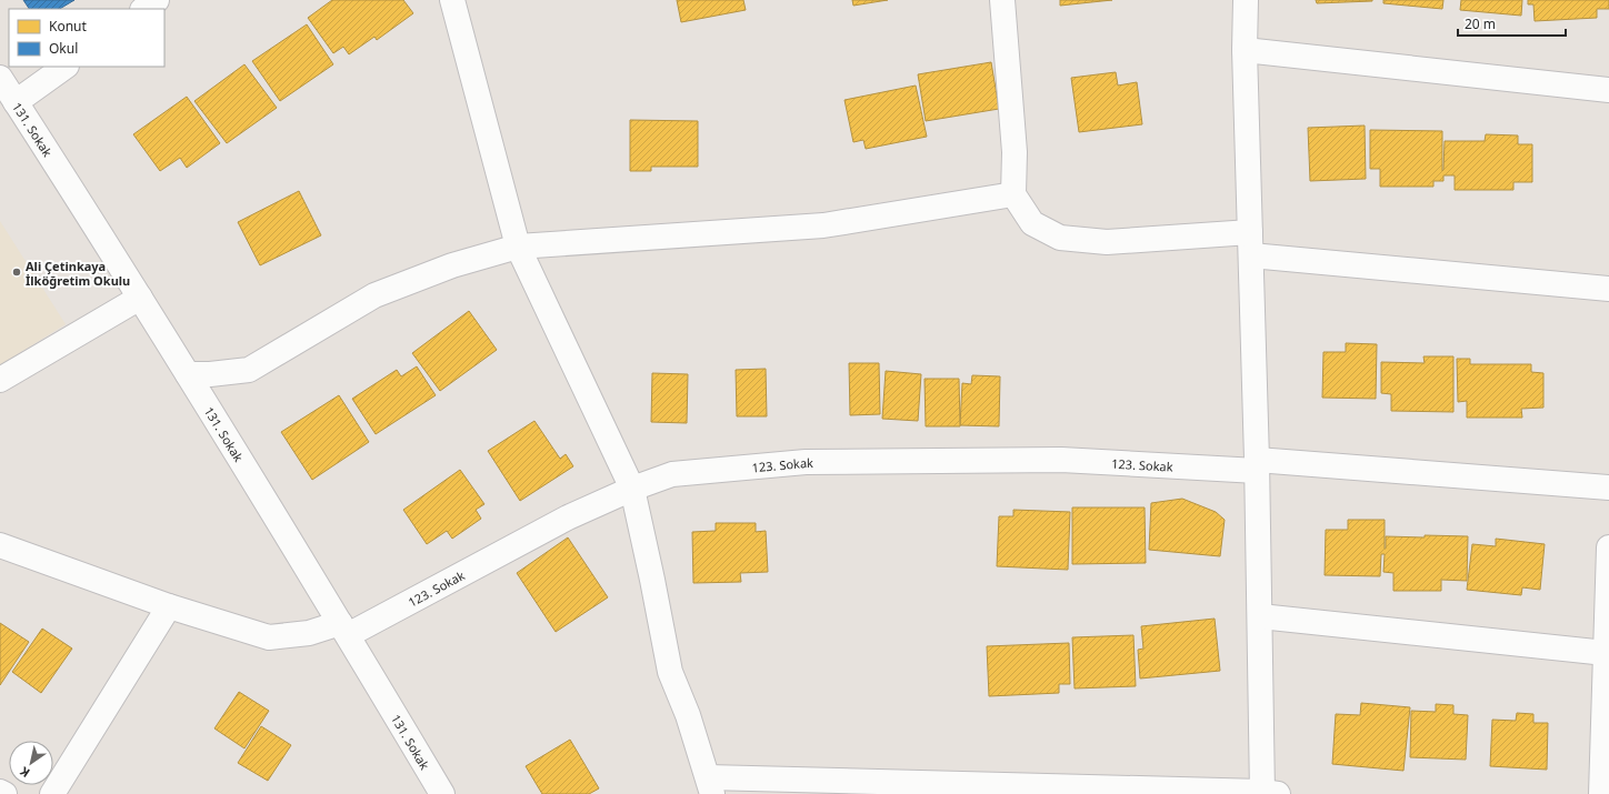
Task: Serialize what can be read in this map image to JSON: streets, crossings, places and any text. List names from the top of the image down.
{
  "streets": {
    "street": ["131. Sokak", "123. Sokak"]
  },
  "crossings": [
    ["131. Sokak", "123. Sokak"]
  ],
  "places": ["Ali Çetinkaya İlköğretim Okulu"],
  "legend": ["Konut", "Okul"],
  "scale_bar": "20 m",
  "north": "bottom left"
}
